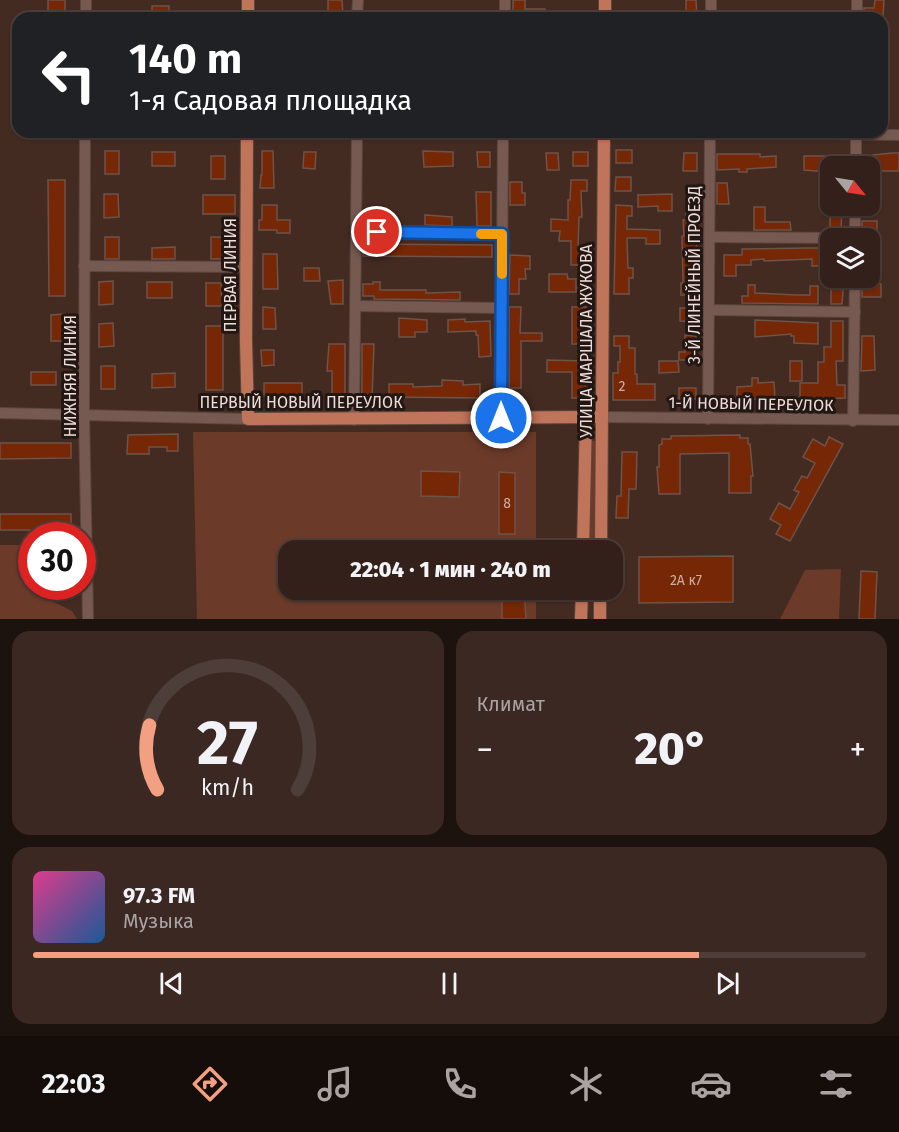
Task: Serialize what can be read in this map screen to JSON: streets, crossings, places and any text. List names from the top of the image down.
{
  "streets": {
    "main road": ["ПЕРВАЯ ЛИНИЯ", "УЛИЦА МАРШАЛА ЖУКОВА", "ПЕРВЫЙ НОВЫЙ ПЕРЕУЛОК"],
    "street": ["3-Й ЛИНЕЙНЫЙ ПРОЕЗД", "НИЖНЯЯ ЛИНИЯ", "1-Й НОВЫЙ ПЕРЕУЛОК"]
  },
  "crossings": [
    ["ПЕРВАЯ ЛИНИЯ", "ПЕРВЫЙ НОВЫЙ ПЕРЕУЛОК"],
    ["3-Й ЛИНЕЙНЫЙ ПРОЕЗД", "1-Й НОВЫЙ ПЕРЕУЛОК"],
    ["УЛИЦА МАРШАЛА ЖУКОВА", "ПЕРВЫЙ НОВЫЙ ПЕРЕУЛОК"],
    ["УЛИЦА МАРШАЛА ЖУКОВА", "1-Й НОВЫЙ ПЕРЕУЛОК"],
    ["НИЖНЯЯ ЛИНИЯ", "ПЕРВЫЙ НОВЫЙ ПЕРЕУЛОК"],
    ["ПЕРВЫЙ НОВЫЙ ПЕРЕУЛОК", "1-Й НОВЫЙ ПЕРЕУЛОК"]
  ],
  "house_numbers": ["2", "8", "2А к7"],
  "north": "bottom right",
  "page": {
    "turn": ["140 m", "1-я Садовая площадка"],
    "limit": "30",
    "trip": "22:04 · 1 мин · 240 m",
    "tile": "Климат",
    "heat": ["−", "20°", "+"],
    "song": ["97.3 FM", "Музыка"],
    "tabs": "22:03",
    "gauge": ["27", "km/h"]
  }
}
